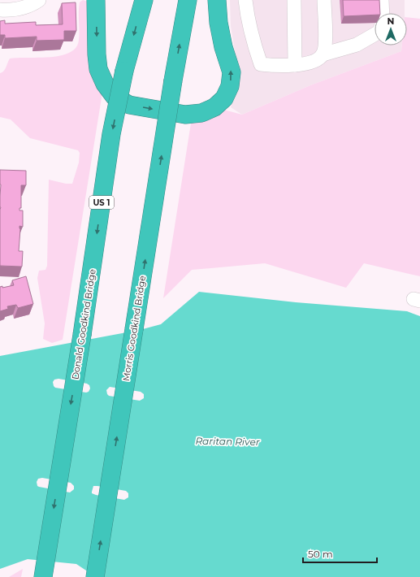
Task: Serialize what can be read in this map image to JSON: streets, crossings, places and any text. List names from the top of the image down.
{
  "streets": {
    "highway": ["US 1", "Donald Goodkind Bridge", "Morris Goodkind Bridge"]
  },
  "one_way": ["Donald Goodkind Bridge", "Morris Goodkind Bridge"],
  "water": ["Raritan River"],
  "scale_bar": "50 m",
  "north": "top"
}
